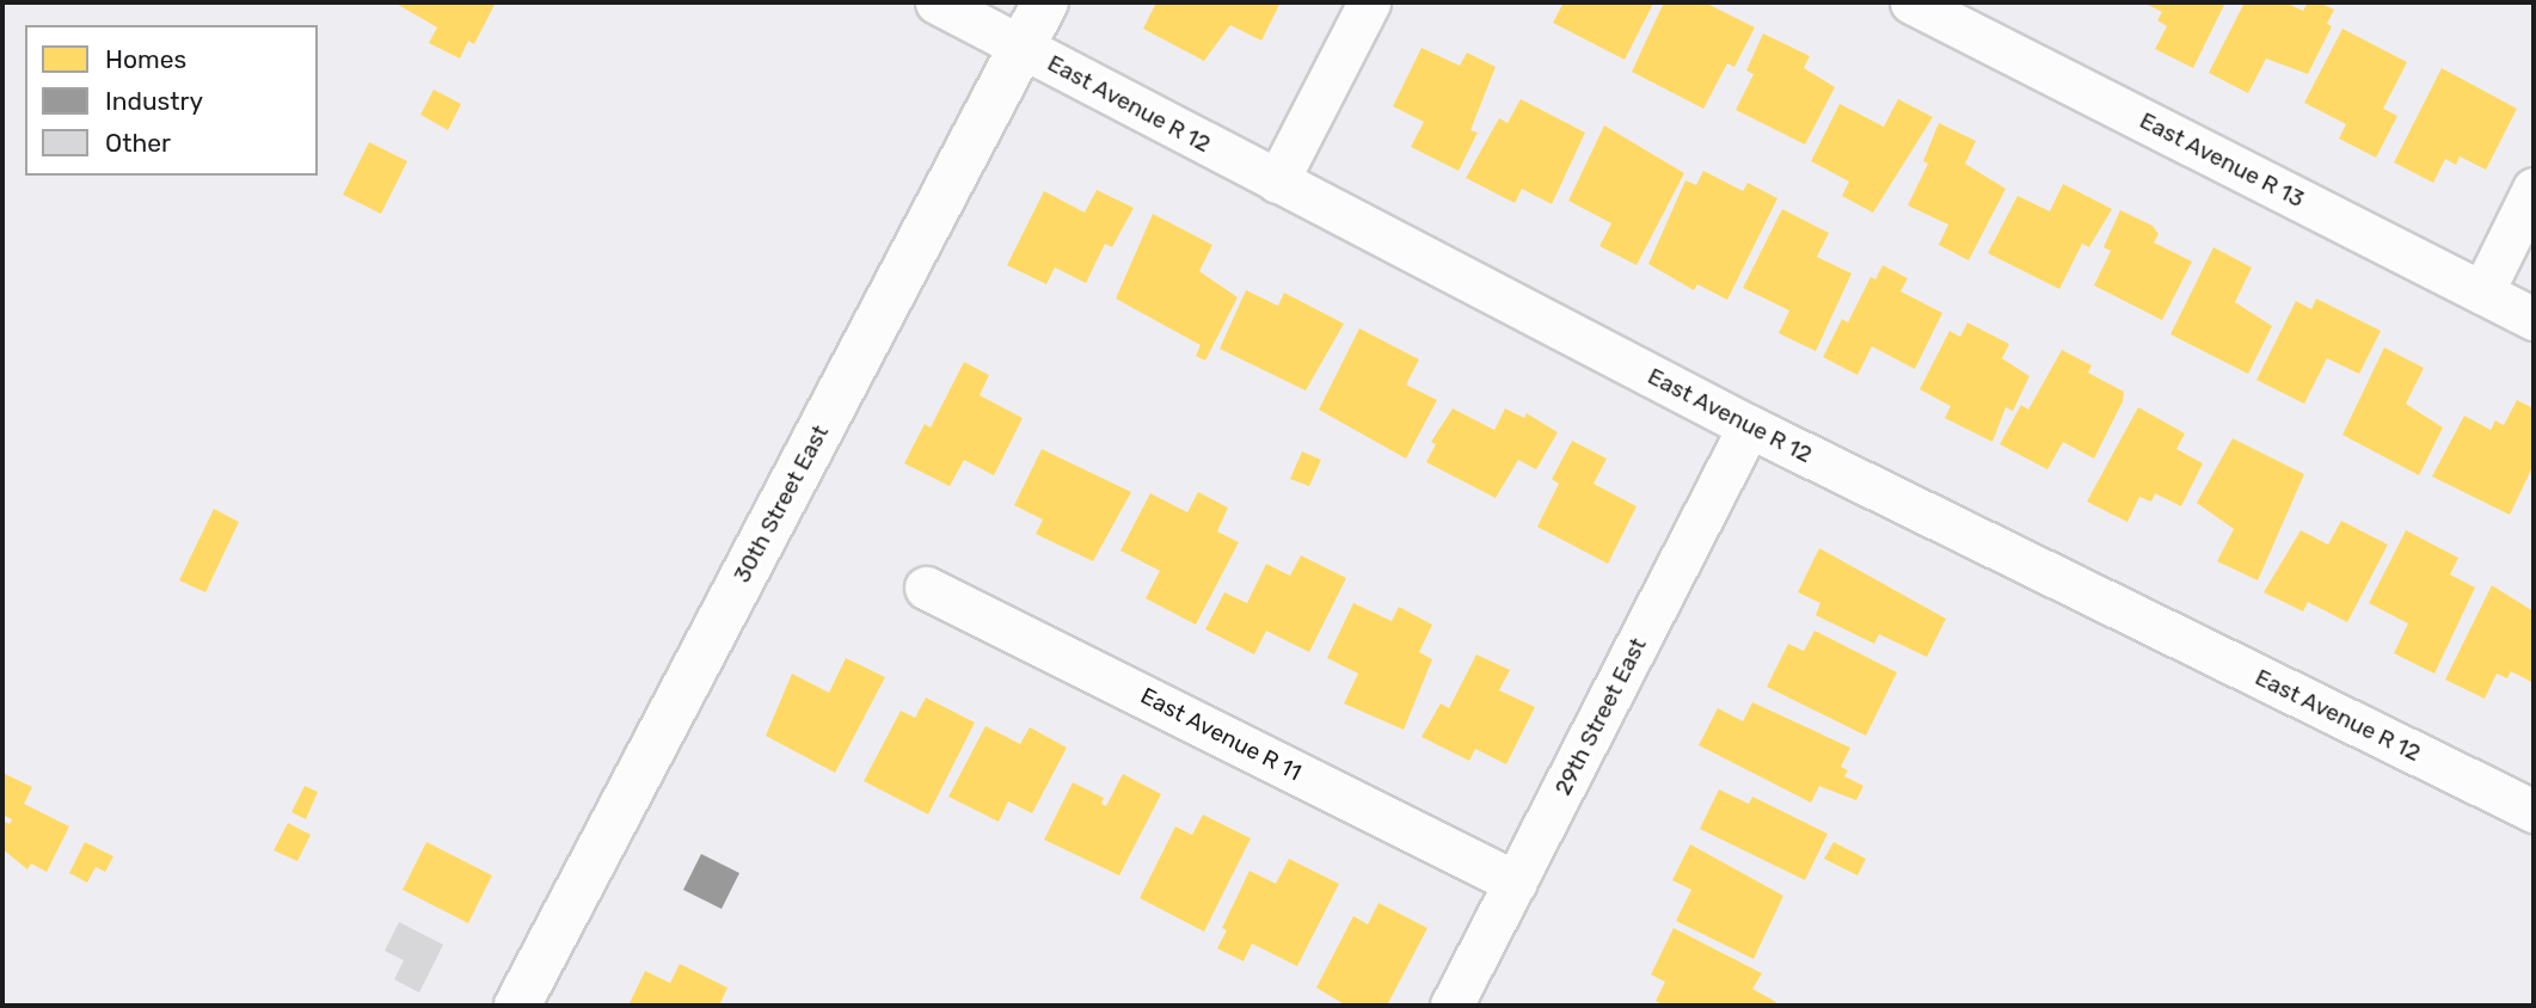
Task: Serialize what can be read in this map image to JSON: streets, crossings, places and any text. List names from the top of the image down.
{
  "streets": {
    "street": [
      "East Avenue R 12",
      "East Avenue R 13",
      "30th Street East",
      "29th Street East",
      "East Avenue R 11"
    ]
  },
  "crossings": [
    ["East Avenue R 12", "30th Street East"],
    ["East Avenue R 12", "29th Street East"],
    ["29th Street East", "East Avenue R 11"]
  ],
  "legend": ["Homes", "Industry", "Other"]
}
